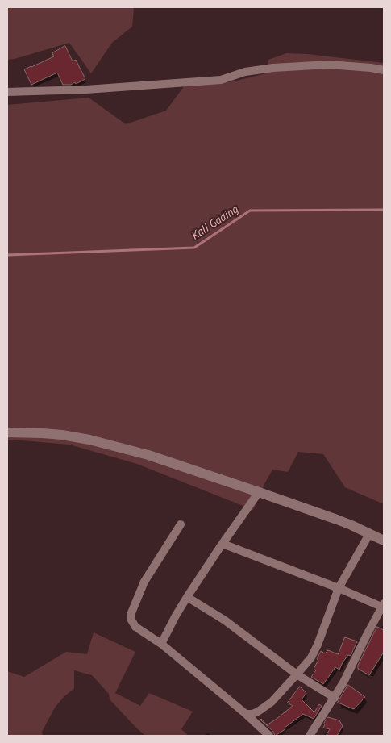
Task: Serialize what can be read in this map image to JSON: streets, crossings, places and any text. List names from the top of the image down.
{
  "water": ["Kali Gading"]
}
